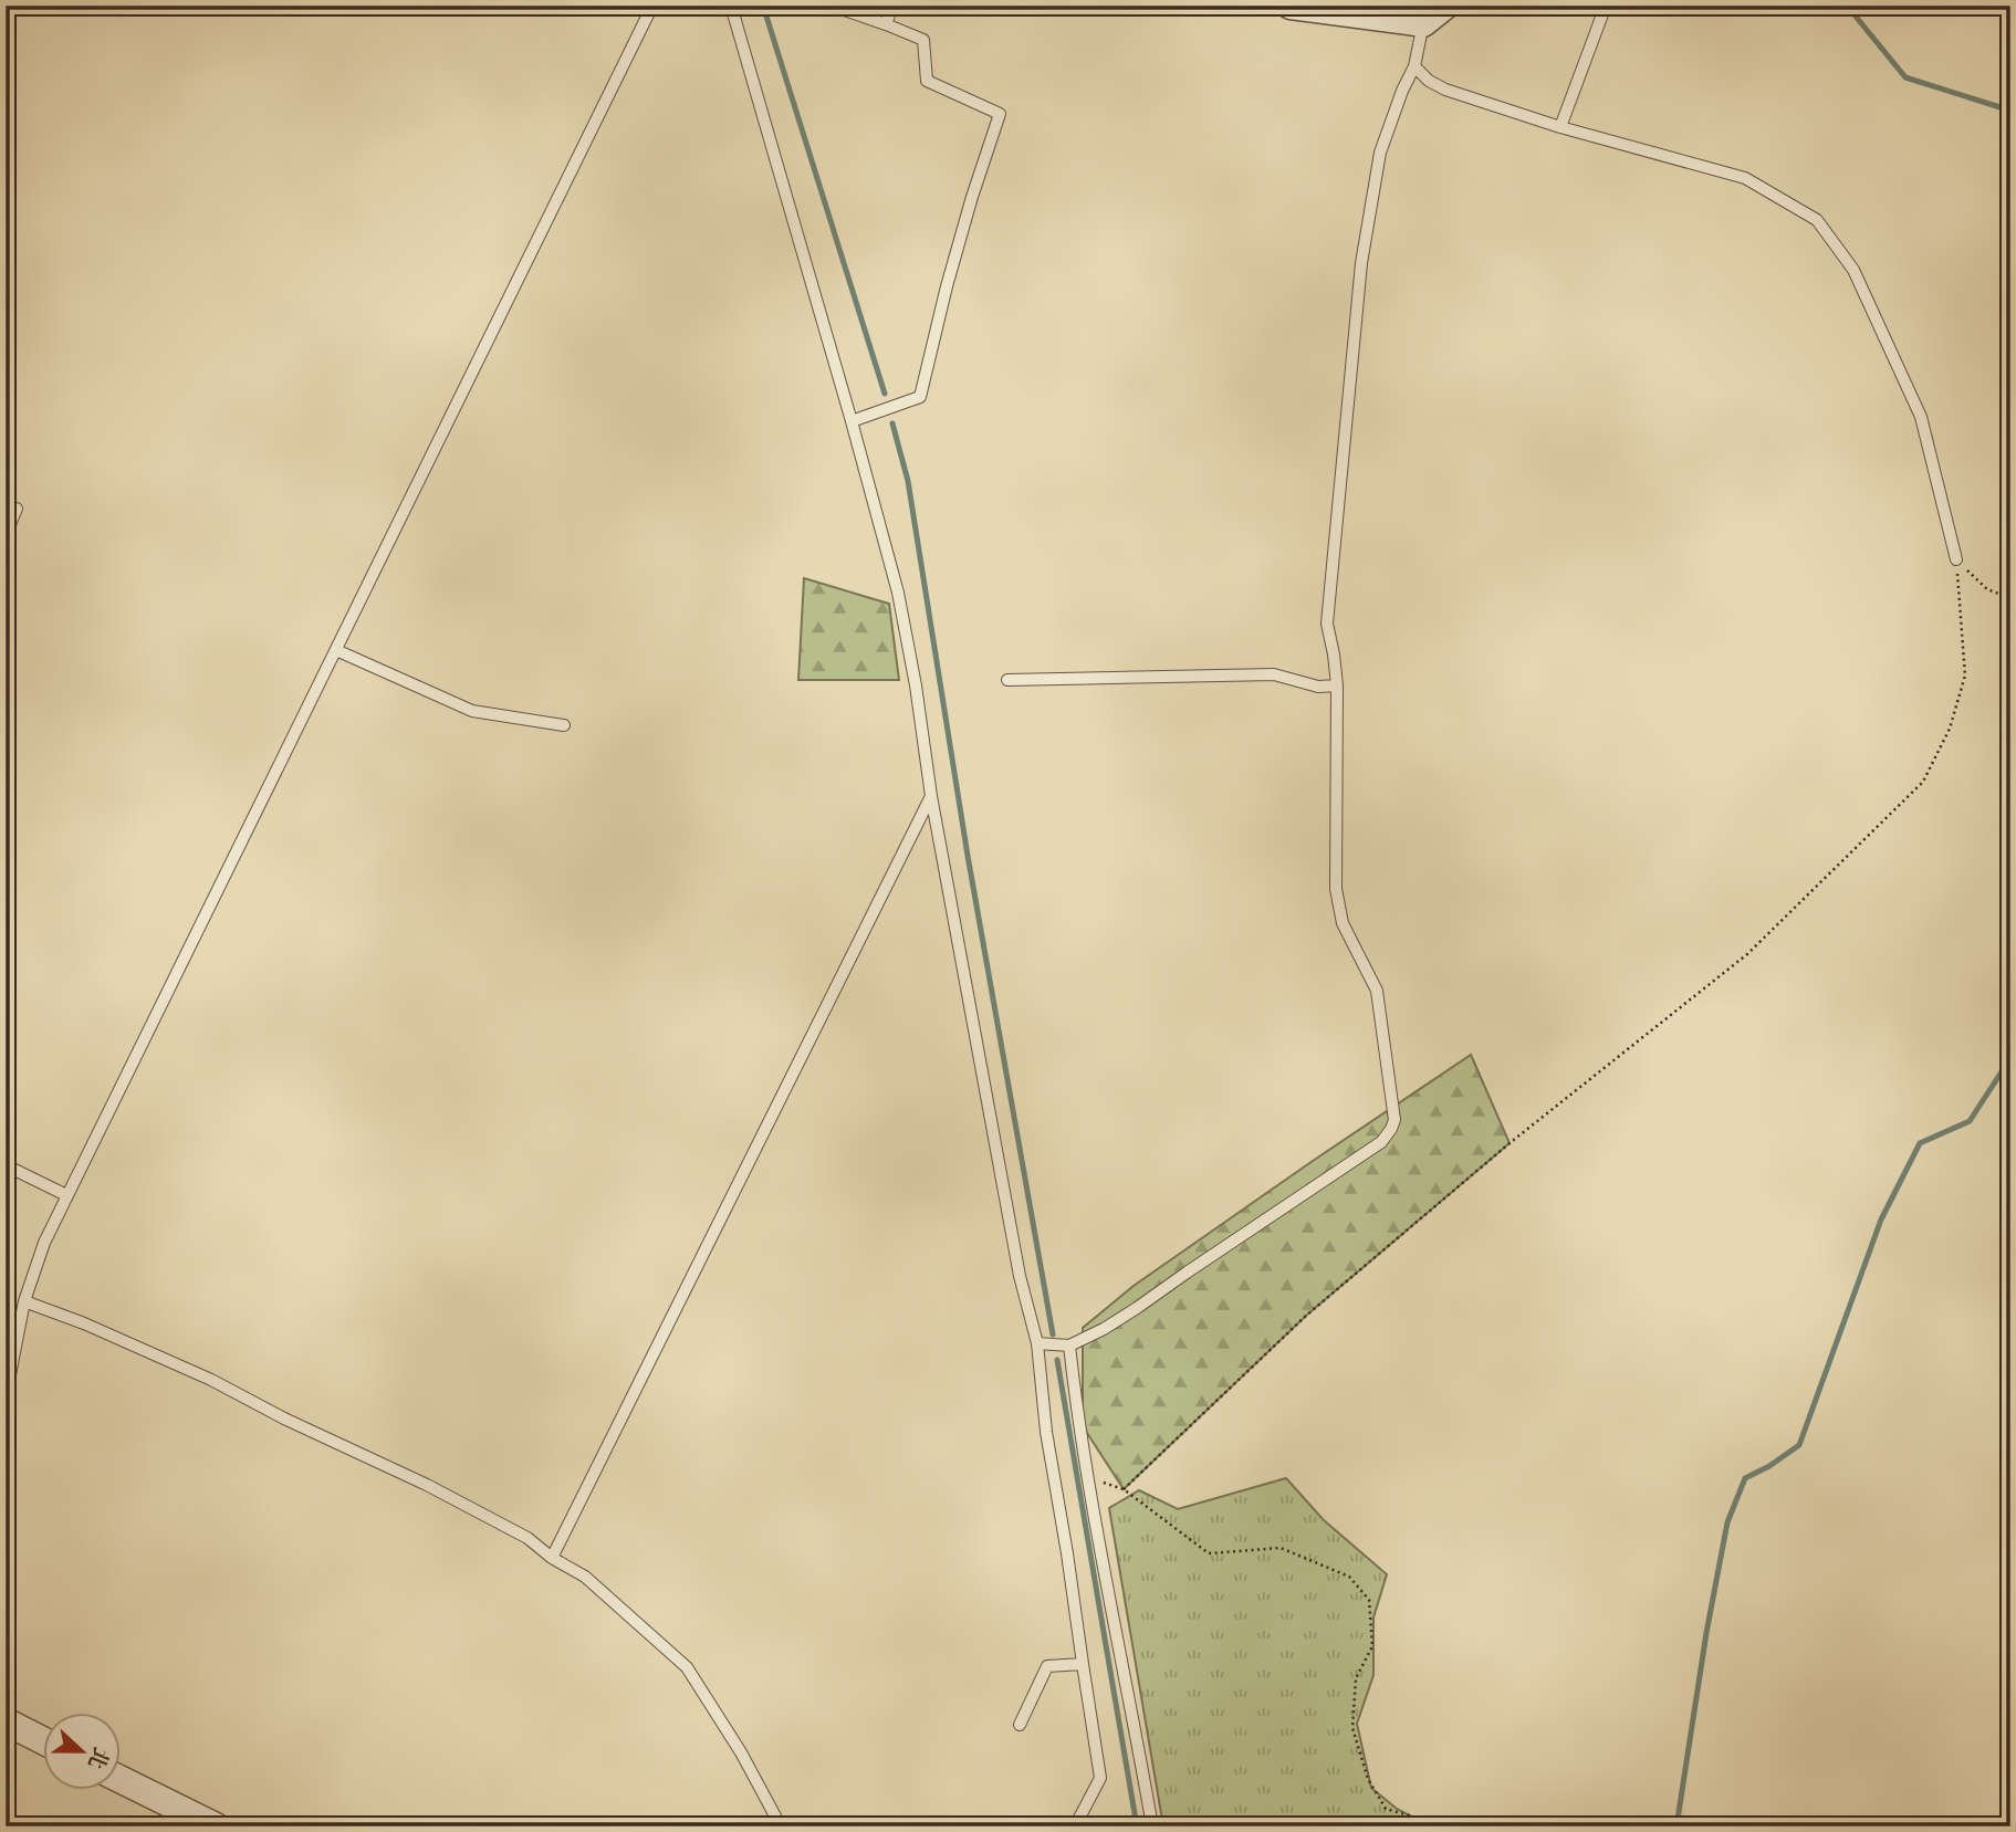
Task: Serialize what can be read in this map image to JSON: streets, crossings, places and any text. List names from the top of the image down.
{
  "north": "right"
}
